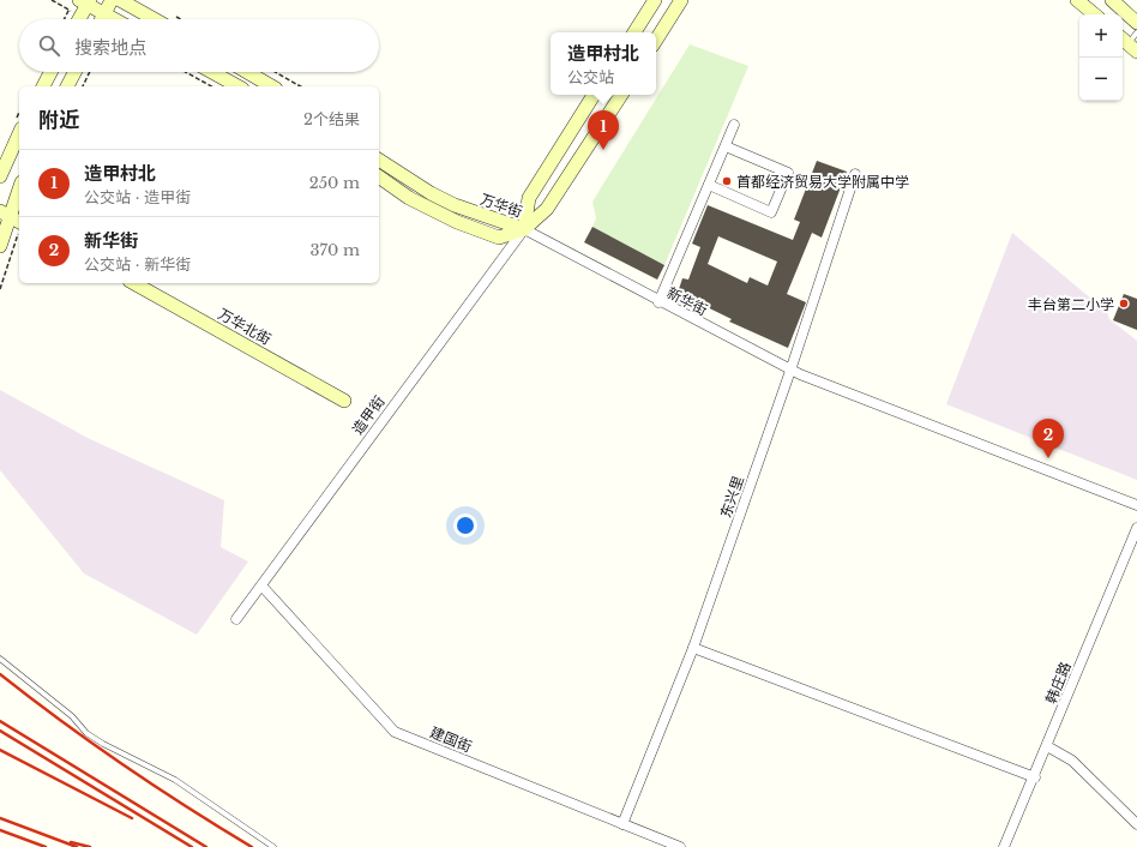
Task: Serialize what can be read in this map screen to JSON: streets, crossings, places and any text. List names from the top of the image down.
{
  "streets": {
    "main road": ["万华街", "万华北街", "造甲街"],
    "street": [
      "新华街",
      "东兴里",
      "韩庄路",
      "建国街"
    ]
  },
  "crossings": [
    ["万华街", "新华街"],
    ["万华街", "造甲街"],
    ["新华街", "造甲街"],
    ["新华街", "东兴里"],
    ["造甲街", "建国街"],
    ["东兴里", "建国街"]
  ],
  "places": ["首都经济贸易大学附属中学", "丰台第二小学"],
  "page": {
    "map_buttons": ["+", "−"],
    "search": "搜索地点",
    "popup": ["造甲村北", "公交站"],
    "heading": ["附近", "2个结果"],
    "pins": ["1", "2"],
    "list": [
      {
        "mark": "1",
        "name": "造甲村北",
        "note": "公交站 · 造甲街",
        "value": "250 m"
      },
      {
        "mark": "2",
        "name": "新华街",
        "note": "公交站 · 新华街",
        "value": "370 m"
      }
    ]
  }
}
